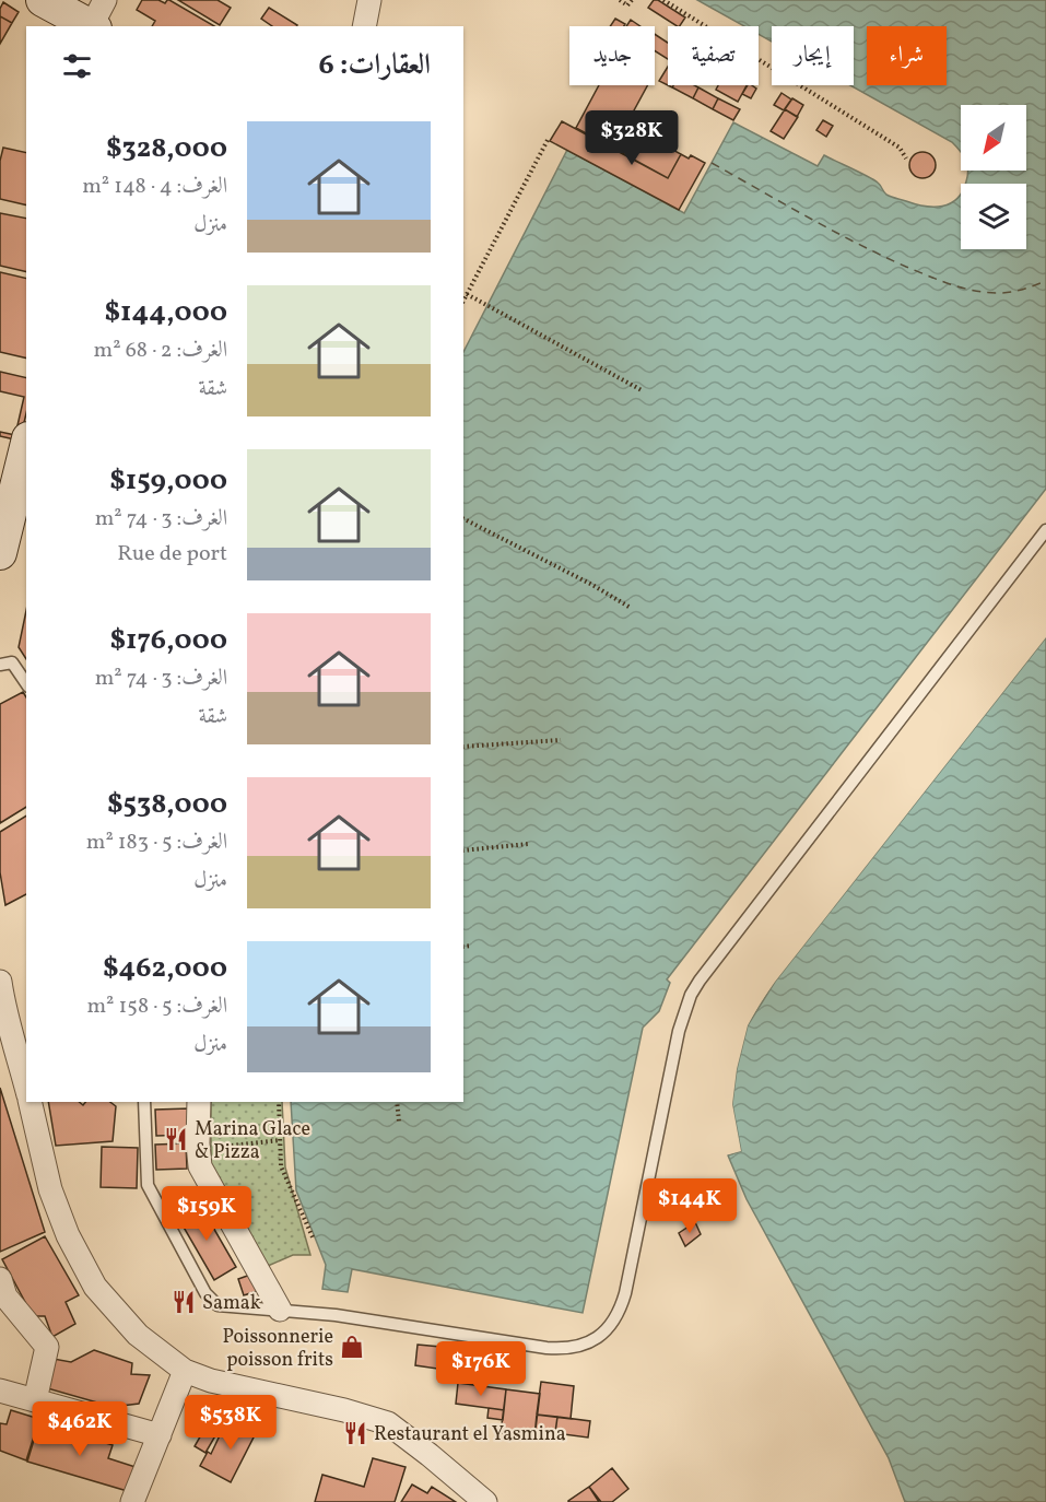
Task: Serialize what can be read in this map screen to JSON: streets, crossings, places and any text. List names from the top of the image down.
{
  "places": {
    "restaurant": ["Marina Glace & Pizza", "Samak", "Restaurant el Yasmina"],
    "shop": ["Poissonnerie poisson frits"]
  },
  "north": "bottom left",
  "page": {
    "chip": [
      "شراء",
      "إيجار",
      "تصفية",
      "جديد"
    ],
    "heading": "العقارات: 6",
    "list": [
      {
        "name": "$328,000",
        "note": "الغرف: 4 · 148 m² · منزل"
      },
      {
        "name": "$144,000",
        "note": "الغرف: 2 · 68 m² · شقة"
      },
      {
        "name": "$159,000",
        "note": "الغرف: 3 · 74 m² · Rue de port"
      },
      {
        "name": "$176,000",
        "note": "الغرف: 3 · 74 m² · شقة"
      },
      {
        "name": "$538,000",
        "note": "الغرف: 5 · 183 m² · منزل"
      },
      {
        "name": "$462,000",
        "note": "الغرف: 5 · 158 m² · منزل"
      }
    ],
    "price": [
      "$328K",
      "$144K",
      "$159K",
      "$176K",
      "$538K",
      "$462K"
    ]
  }
}
